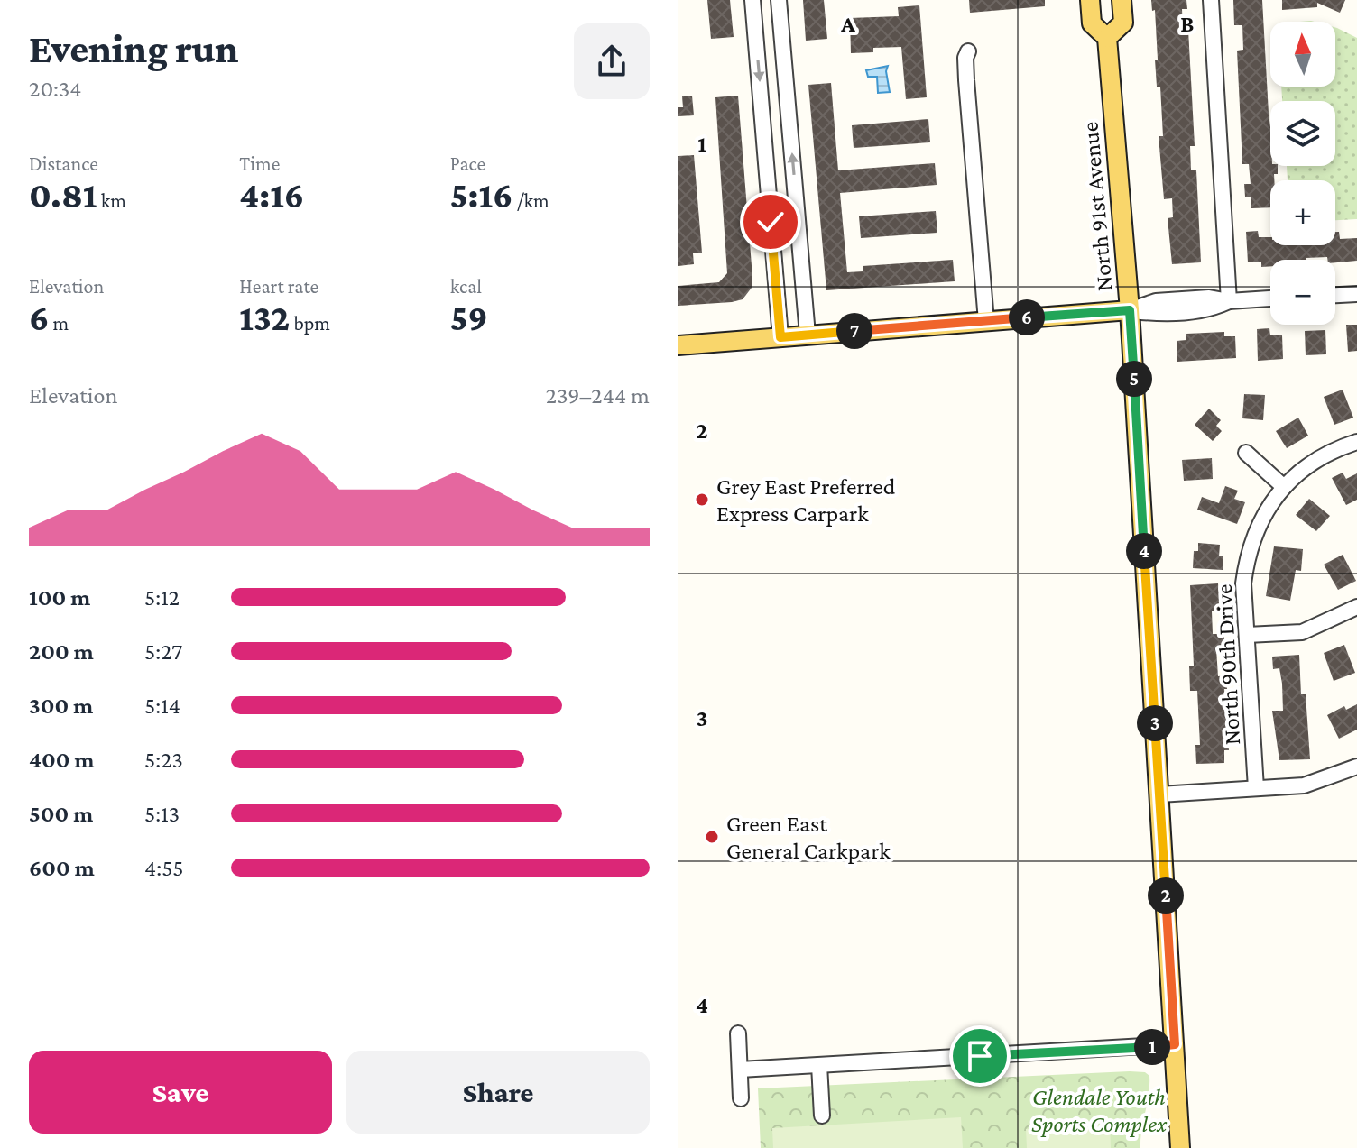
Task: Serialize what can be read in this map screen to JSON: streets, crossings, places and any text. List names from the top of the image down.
{
  "streets": {
    "main road": ["North 91st Avenue"],
    "street": ["North 90th Drive"]
  },
  "parks": ["Glendale Youth Sports Complex"],
  "places": ["Grey East Preferred Express Carpark", "Green East General Carkpark"],
  "north": "top",
  "page": {
    "heading": ["Evening run", "20:34"],
    "map_buttons": ["+", "−"],
    "stats": [
      ["Distance", "0.81 km"],
      ["Time", "4:16"],
      ["Pace", "5:16 /km"],
      ["Elevation", "6 m"],
      ["Heart rate", "132 bpm"],
      ["kcal", "59"]
    ],
    "pins": [
      "6",
      "7",
      "5",
      "4",
      "3",
      "2",
      "1"
    ],
    "chart": ["Elevation", "239–244 m"],
    "list": [
      {
        "name": "100 m",
        "note": "5:12"
      },
      {
        "name": "200 m",
        "note": "5:27"
      },
      {
        "name": "300 m",
        "note": "5:14"
      },
      {
        "name": "400 m",
        "note": "5:23"
      },
      {
        "name": "500 m",
        "note": "5:13"
      },
      {
        "name": "600 m",
        "note": "4:55"
      }
    ],
    "buttons": ["Save", "Share"]
  },
  "grid": {
    "columns": ["A", "B"],
    "rows": [
      "1",
      "2",
      "3",
      "4"
    ]
  }
}
